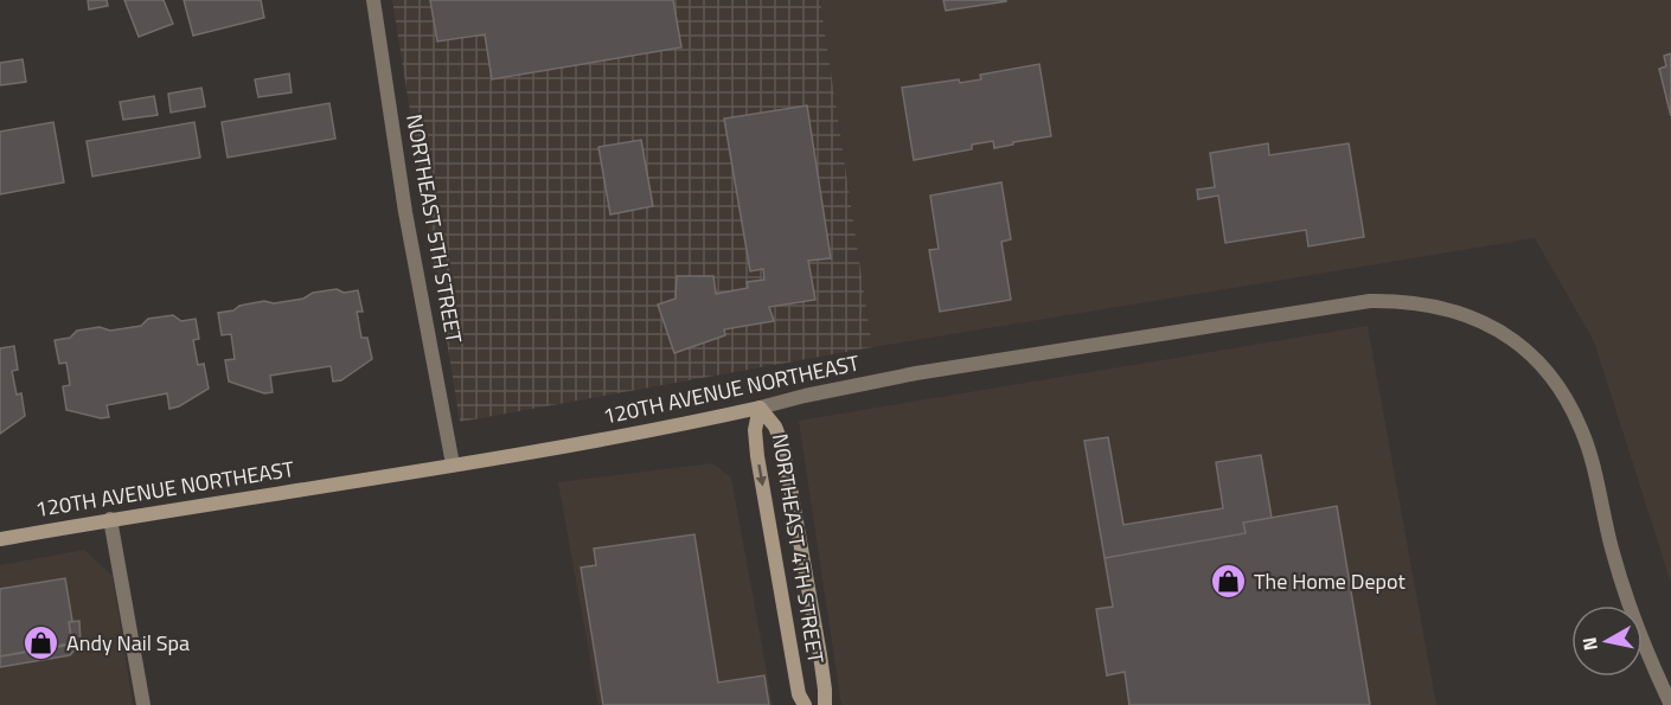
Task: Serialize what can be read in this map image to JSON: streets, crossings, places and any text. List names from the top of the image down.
{
  "streets": {
    "main road": ["120TH AVENUE NORTHEAST", "NORTHEAST 4TH STREET"],
    "street": ["NORTHEAST 5TH STREET"]
  },
  "crossings": [
    ["NORTHEAST 5TH STREET", "120TH AVENUE NORTHEAST"],
    ["120TH AVENUE NORTHEAST", "NORTHEAST 4TH STREET"]
  ],
  "places": {
    "shop": ["The Home Depot", "Andy Nail Spa"]
  },
  "north": "left"
}
